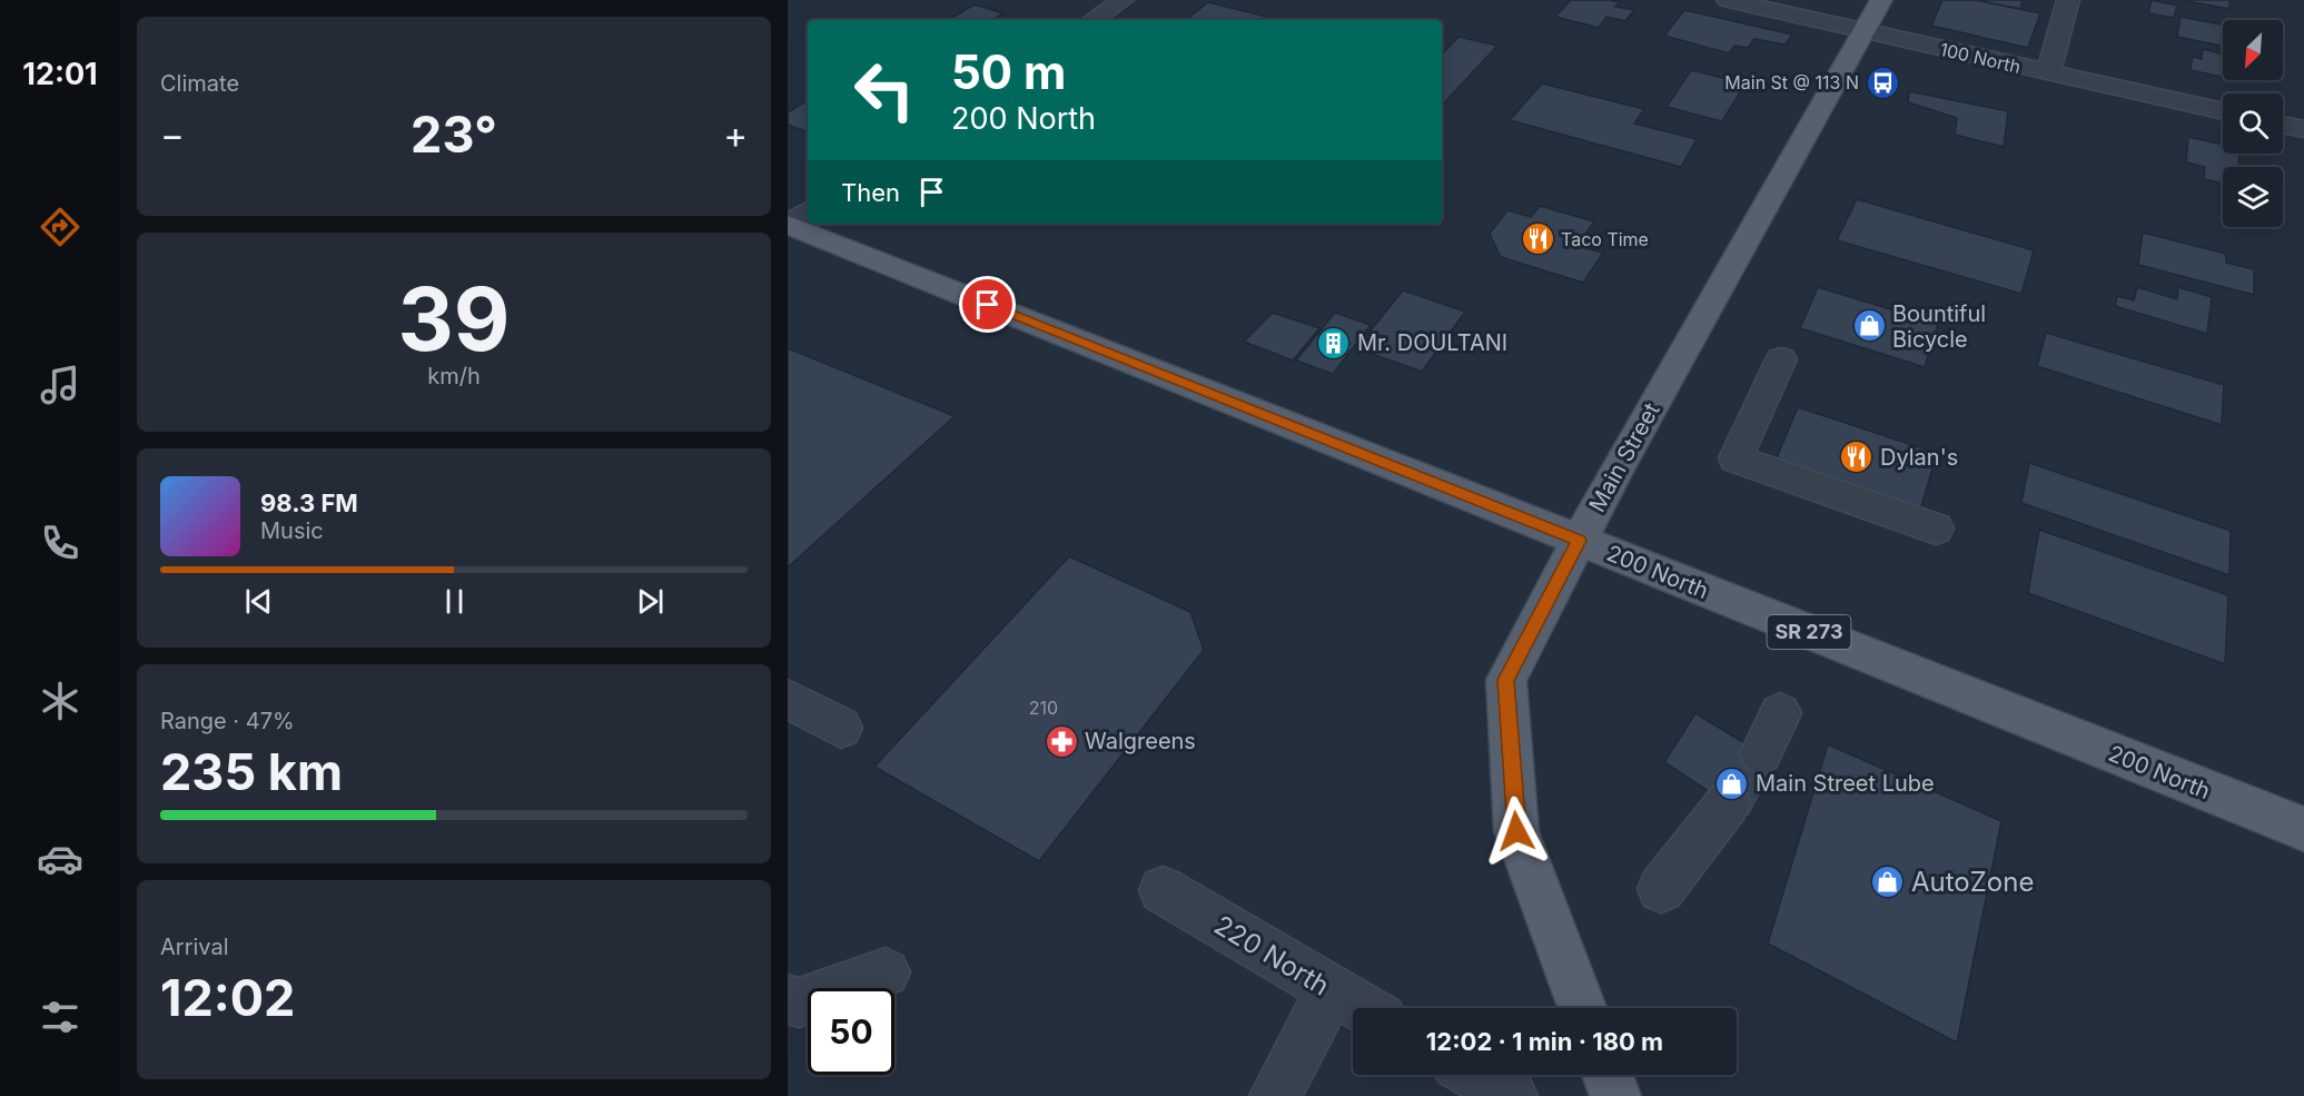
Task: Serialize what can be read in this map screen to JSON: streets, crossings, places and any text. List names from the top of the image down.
{
  "streets": {
    "main road": ["Main Street", "200 North", "SR 273"],
    "street": ["100 North", "220 North"]
  },
  "crossings": [
    ["100 North", "Main Street"],
    ["Main Street", "200 North"]
  ],
  "places": {
    "bus stop": ["Main St @ 113 N"],
    "restaurant": ["Taco Time", "Dylan's"],
    "shop": ["Bountiful Bicycle", "Main Street Lube", "AutoZone"],
    "building": ["Mr. DOULTANI"],
    "pharmacy": ["Walgreens"]
  },
  "house_numbers": ["210"],
  "north": "bottom left",
  "page": {
    "tabs": "12:01",
    "tile": [
      "Climate",
      ["39", "km/h"],
      ["Range · 47%", "235 km"],
      ["Arrival", "12:02"]
    ],
    "turn": ["50 m", "200 North"],
    "heat": ["−", "23°", "+"],
    "then": "Then",
    "song": ["98.3 FM", "Music"],
    "limit": "50",
    "trip": "12:02 · 1 min · 180 m"
  }
}
